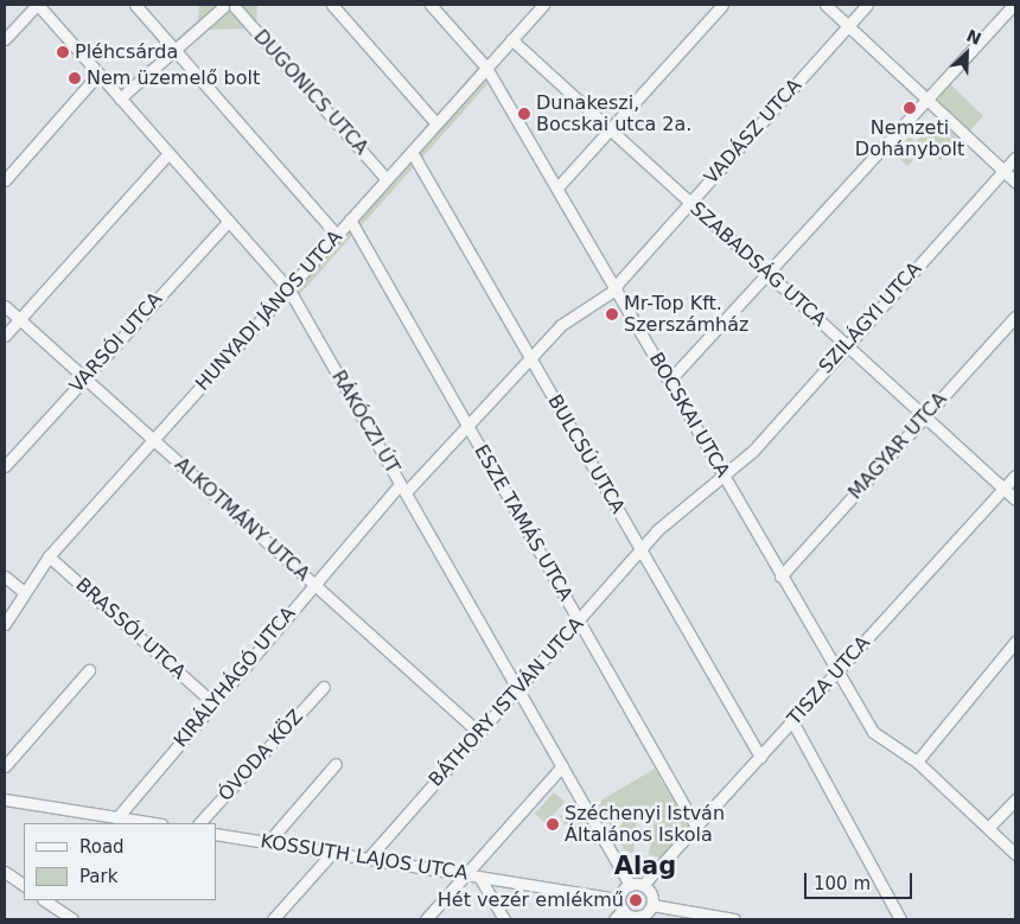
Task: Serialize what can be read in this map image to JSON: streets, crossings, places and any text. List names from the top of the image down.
{
  "streets": {
    "street": [
      "DUGONICS UTCA",
      "VADÁSZ UTCA",
      "SZABADSÁG UTCA",
      "HUNYADI JÁNOS UTCA",
      "SZILÁGYI UTCA",
      "VARSÓI UTCA",
      "BOCSKAI UTCA",
      "RÁKÓCZI ÚT",
      "MAGYAR UTCA",
      "BULCSÚ UTCA",
      "ALKOTMÁNY UTCA",
      "ESZE TAMÁS UTCA",
      "BRASSÓI UTCA",
      "KIRÁLYHÁGÓ UTCA",
      "TISZA UTCA",
      "BÁTHORY ISTVÁN UTCA",
      "ÓVODA KÖZ",
      "KOSSUTH LAJOS UTCA"
    ]
  },
  "crossings": [
    ["DUGONICS UTCA", "HUNYADI JÁNOS UTCA"],
    ["VADÁSZ UTCA", "SZABADSÁG UTCA"],
    ["VADÁSZ UTCA", "BOCSKAI UTCA"],
    ["VADÁSZ UTCA", "KIRÁLYHÁGÓ UTCA"],
    ["SZABADSÁG UTCA", "HUNYADI JÁNOS UTCA"],
    ["SZABADSÁG UTCA", "SZILÁGYI UTCA"],
    ["SZABADSÁG UTCA", "MAGYAR UTCA"],
    ["SZABADSÁG UTCA", "TISZA UTCA"],
    ["HUNYADI JÁNOS UTCA", "BOCSKAI UTCA"],
    ["HUNYADI JÁNOS UTCA", "RÁKÓCZI ÚT"],
    ["HUNYADI JÁNOS UTCA", "BULCSÚ UTCA"],
    ["HUNYADI JÁNOS UTCA", "ALKOTMÁNY UTCA"],
    ["HUNYADI JÁNOS UTCA", "ESZE TAMÁS UTCA"],
    ["HUNYADI JÁNOS UTCA", "BRASSÓI UTCA"],
    ["SZILÁGYI UTCA", "BOCSKAI UTCA"],
    ["SZILÁGYI UTCA", "BÁTHORY ISTVÁN UTCA"],
    ["VARSÓI UTCA", "RÁKÓCZI ÚT"],
    ["VARSÓI UTCA", "ALKOTMÁNY UTCA"],
    ["BOCSKAI UTCA", "MAGYAR UTCA"],
    ["BOCSKAI UTCA", "KIRÁLYHÁGÓ UTCA"],
    ["BOCSKAI UTCA", "TISZA UTCA"],
    ["BOCSKAI UTCA", "BÁTHORY ISTVÁN UTCA"],
    ["RÁKÓCZI ÚT", "KIRÁLYHÁGÓ UTCA"],
    ["RÁKÓCZI ÚT", "TISZA UTCA"],
    ["RÁKÓCZI ÚT", "BÁTHORY ISTVÁN UTCA"],
    ["RÁKÓCZI ÚT", "KOSSUTH LAJOS UTCA"],
    ["BULCSÚ UTCA", "KIRÁLYHÁGÓ UTCA"],
    ["BULCSÚ UTCA", "TISZA UTCA"],
    ["BULCSÚ UTCA", "BÁTHORY ISTVÁN UTCA"],
    ["ALKOTMÁNY UTCA", "KIRÁLYHÁGÓ UTCA"],
    ["ALKOTMÁNY UTCA", "BÁTHORY ISTVÁN UTCA"],
    ["ESZE TAMÁS UTCA", "KIRÁLYHÁGÓ UTCA"],
    ["ESZE TAMÁS UTCA", "TISZA UTCA"],
    ["ESZE TAMÁS UTCA", "BÁTHORY ISTVÁN UTCA"],
    ["BRASSÓI UTCA", "KIRÁLYHÁGÓ UTCA"],
    ["TISZA UTCA", "KOSSUTH LAJOS UTCA"],
    ["BÁTHORY ISTVÁN UTCA", "KOSSUTH LAJOS UTCA"]
  ],
  "districts": ["Alag"],
  "places": [
    "Pléhcsárda",
    "Nem üzemelő bolt",
    "Nemzeti Dohánybolt",
    "Dunakeszi, Bocskai utca 2a.",
    "Mr-Top Kft. Szerszámház",
    "Széchenyi István Általános Iskola",
    "Hét vezér emlékmű"
  ],
  "legend": ["Road", "Park"],
  "scale_bar": "100 m",
  "north": "top right"
}
